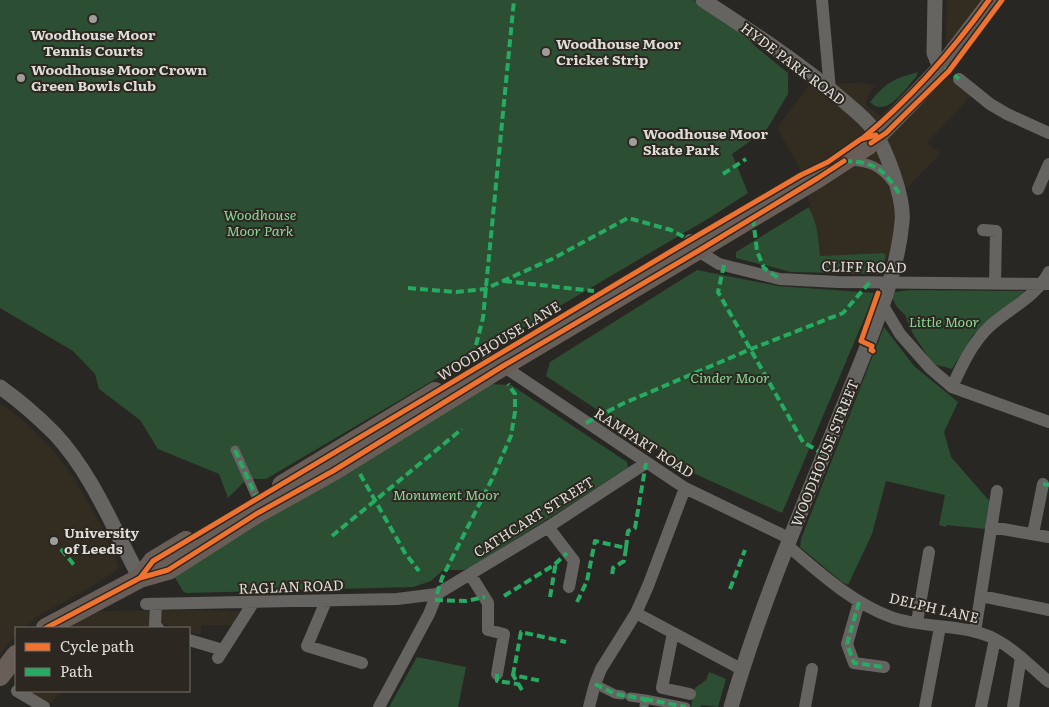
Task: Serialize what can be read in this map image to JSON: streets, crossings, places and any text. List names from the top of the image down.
{
  "streets": {
    "highway": ["WOODHOUSE LANE"],
    "street": [
      "HYDE PARK ROAD",
      "CLIFF ROAD",
      "RAMPART ROAD",
      "WOODHOUSE STREET",
      "CATHCART STREET",
      "RAGLAN ROAD",
      "DELPH LANE"
    ]
  },
  "crossings": [
    ["HYDE PARK ROAD", "WOODHOUSE LANE"],
    ["HYDE PARK ROAD", "WOODHOUSE STREET"],
    ["CLIFF ROAD", "WOODHOUSE LANE"],
    ["CLIFF ROAD", "WOODHOUSE STREET"],
    ["WOODHOUSE LANE", "RAMPART ROAD"],
    ["WOODHOUSE LANE", "WOODHOUSE STREET"],
    ["RAMPART ROAD", "WOODHOUSE STREET"],
    ["RAMPART ROAD", "CATHCART STREET"],
    ["RAMPART ROAD", "DELPH LANE"],
    ["WOODHOUSE STREET", "DELPH LANE"],
    ["CATHCART STREET", "RAGLAN ROAD"]
  ],
  "parks": [
    "Woodhouse Moor Park",
    "Little Moor",
    "Cinder Moor",
    "Monument Moor"
  ],
  "places": [
    "Woodhouse Moor Tennis Courts",
    "Woodhouse Moor Cricket Strip",
    "Woodhouse Moor Crown Green Bowls Club",
    "Woodhouse Moor Skate Park",
    "University of Leeds"
  ],
  "legend": ["Cycle path", "Path"]
}
